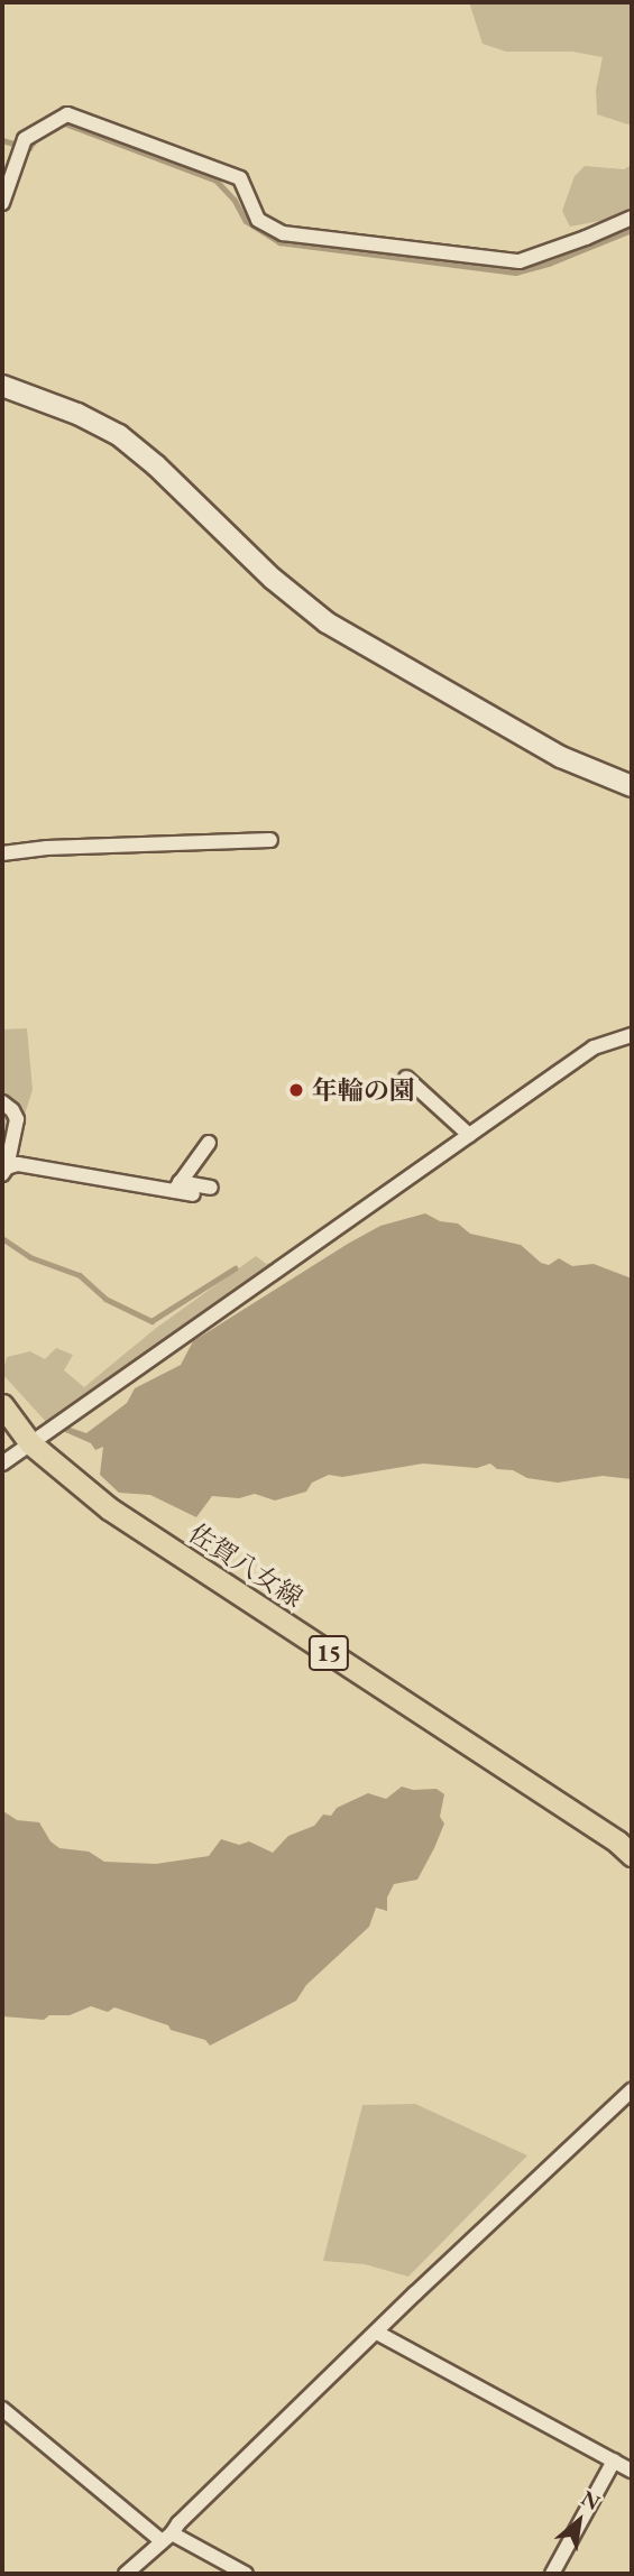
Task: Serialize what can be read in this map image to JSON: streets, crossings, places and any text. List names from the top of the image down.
{
  "streets": {
    "main road": ["佐賀八女線", "15"]
  },
  "places": ["年輪の園"],
  "north": "top right"
}
